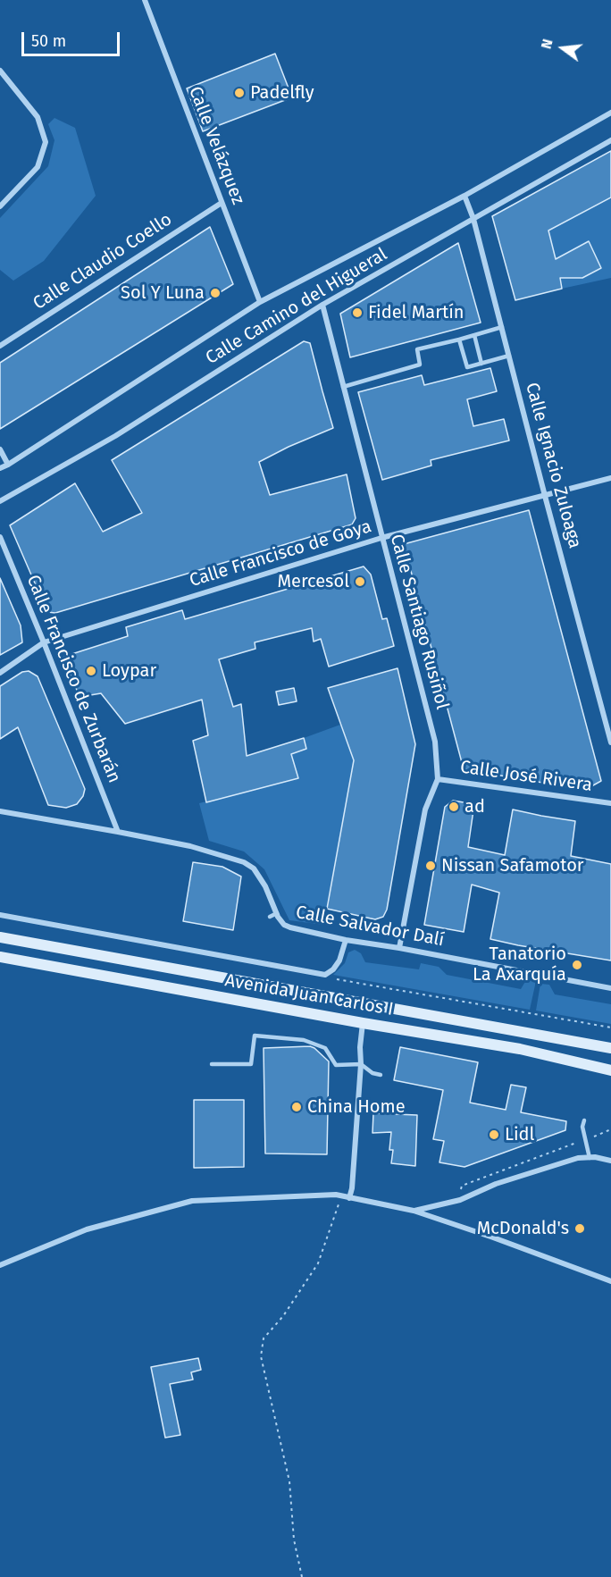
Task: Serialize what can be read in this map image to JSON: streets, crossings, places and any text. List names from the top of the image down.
{
  "streets": {
    "street": [
      "Calle Velázquez",
      "Calle Claudio Coello",
      "Calle Camino del Higueral",
      "Calle Ignacio Zuloaga",
      "Calle Francisco de Goya",
      "Calle Santiago Rusiñol",
      "Calle Francisco de Zurbarán",
      "Calle José Rivera",
      "Calle Salvador Dalí",
      "Avenida Juan Carlos I"
    ]
  },
  "crossings": [
    ["Calle Velázquez", "Calle Claudio Coello"],
    ["Calle Velázquez", "Calle Camino del Higueral"],
    ["Calle Camino del Higueral", "Calle Ignacio Zuloaga"],
    ["Calle Camino del Higueral", "Calle Santiago Rusiñol"],
    ["Calle Ignacio Zuloaga", "Calle Francisco de Goya"],
    ["Calle Francisco de Goya", "Calle Santiago Rusiñol"],
    ["Calle Francisco de Goya", "Calle Francisco de Zurbarán"],
    ["Calle Santiago Rusiñol", "Calle José Rivera"],
    ["Calle Santiago Rusiñol", "Calle Salvador Dalí"],
    ["Calle Francisco de Zurbarán", "Calle Salvador Dalí"]
  ],
  "places": [
    "Padelfly",
    "Sol Y Luna",
    "Fidel Martín",
    "Mercesol",
    "Loypar",
    "ad",
    "Nissan Safamotor",
    "Tanatorio La Axarquía",
    "China Home",
    "Lidl",
    "McDonald's"
  ],
  "scale_bar": "50 m",
  "north": "left"
}
